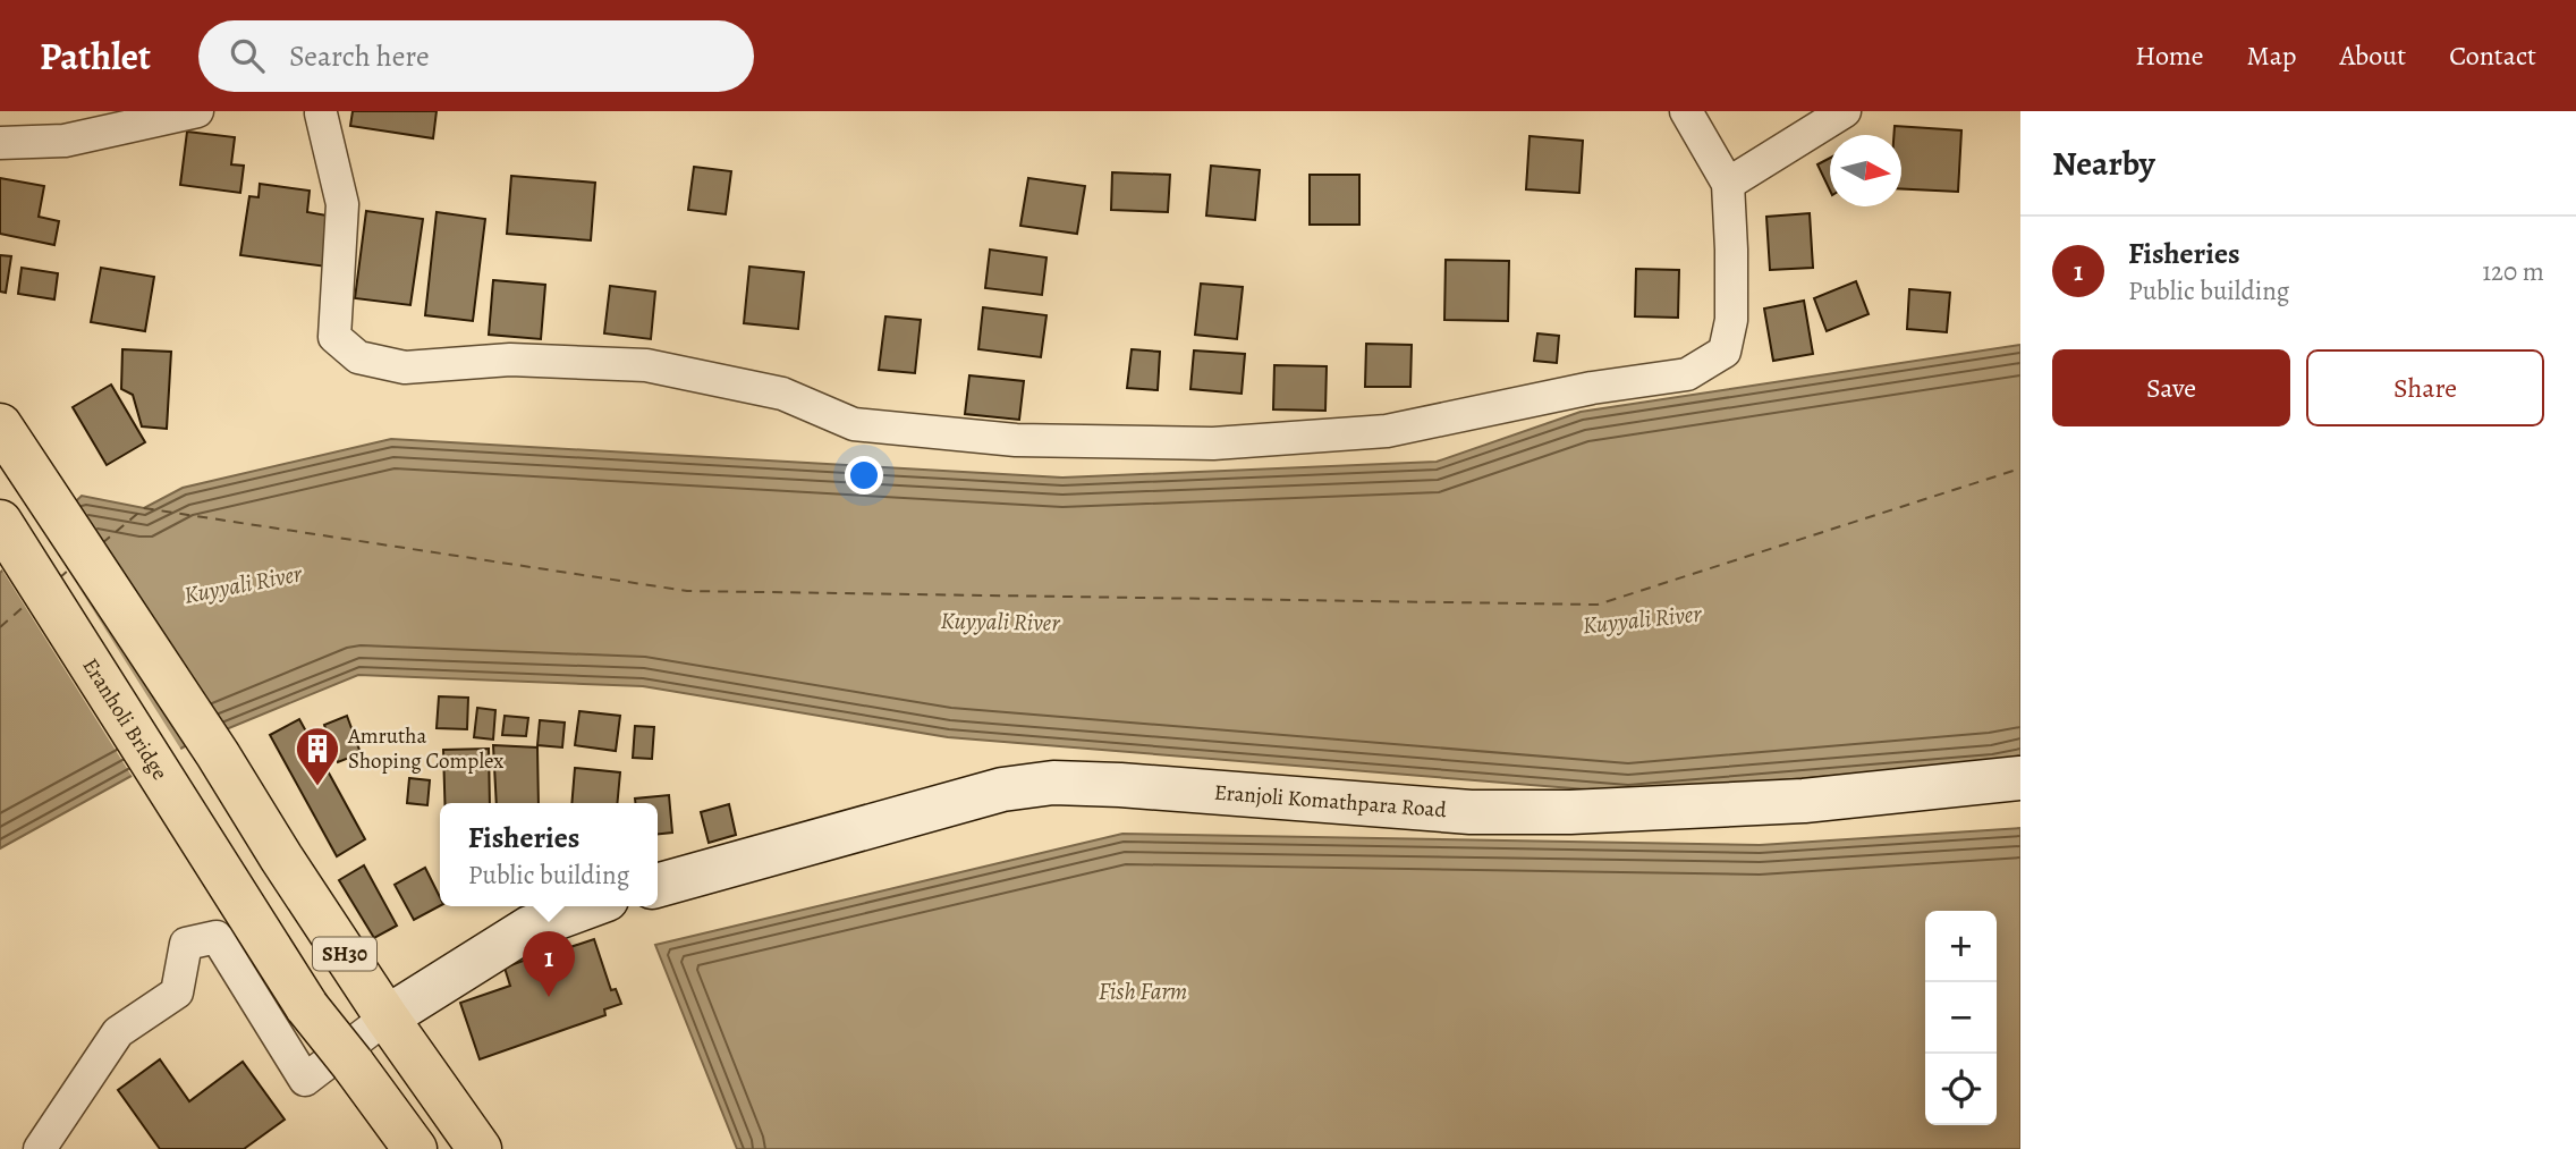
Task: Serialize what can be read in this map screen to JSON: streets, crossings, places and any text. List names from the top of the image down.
{
  "streets": {
    "main road": ["Eranholi Bridge", "Eranjoli Komathpara Road", "SH30"]
  },
  "water": ["Kuyyali River", "Fish Farm"],
  "places": {
    "building": ["Amrutha Shoping Complex"]
  },
  "north": "right",
  "page": {
    "header": "Pathlet",
    "search": "Search here",
    "nav": [
      "Home",
      "Map",
      "About",
      "Contact"
    ],
    "heading": "Nearby",
    "list": [
      {
        "mark": "1",
        "name": "Fisheries",
        "note": "Public building",
        "value": "120 m"
      }
    ],
    "buttons": ["Save", "Share"],
    "popup": ["Fisheries", "Public building"],
    "map_buttons": ["+", "−"],
    "pins": "1"
  }
}
